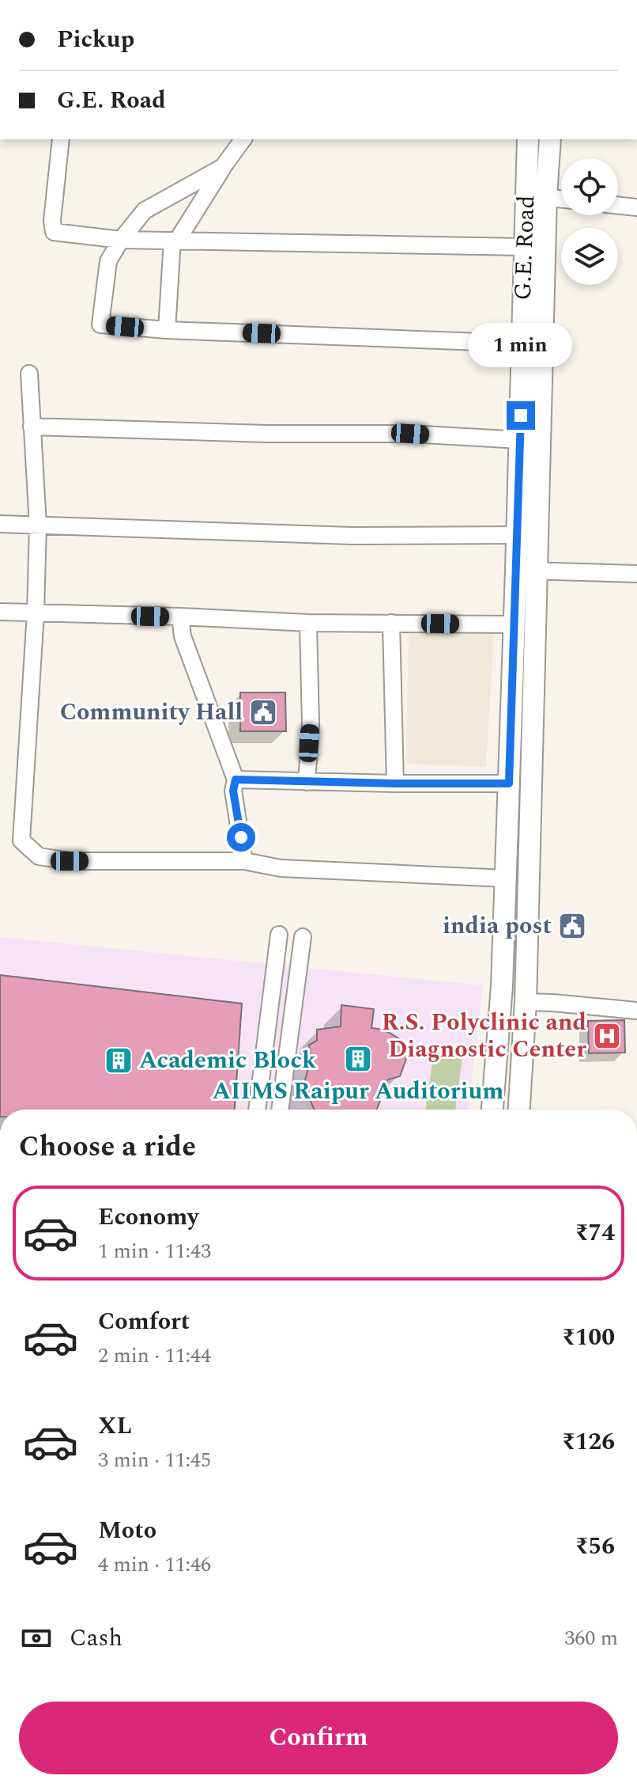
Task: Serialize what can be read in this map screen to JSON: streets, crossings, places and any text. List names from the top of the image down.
{
  "streets": {
    "main road": ["G.E. Road"]
  },
  "places": {
    "public building": ["Community Hall", "india post"],
    "hospital": ["R.S. Polyclinic and Diagnostic Center"],
    "building": ["AIIMS Raipur Auditorium", "Academic Block"]
  },
  "page": {
    "banner": ["Pickup", "G.E. Road"],
    "bubble": "1 min",
    "heading": "Choose a ride",
    "list": [
      {
        "name": "Economy",
        "note": "1 min · 11:43",
        "value": "₹74"
      },
      {
        "name": "Comfort",
        "note": "2 min · 11:44",
        "value": "₹100"
      },
      {
        "name": "XL",
        "note": "3 min · 11:45",
        "value": "₹126"
      },
      {
        "name": "Moto",
        "note": "4 min · 11:46",
        "value": "₹56"
      }
    ],
    "pay": ["Cash", "360 m"],
    "buttons": "Confirm"
  }
}
